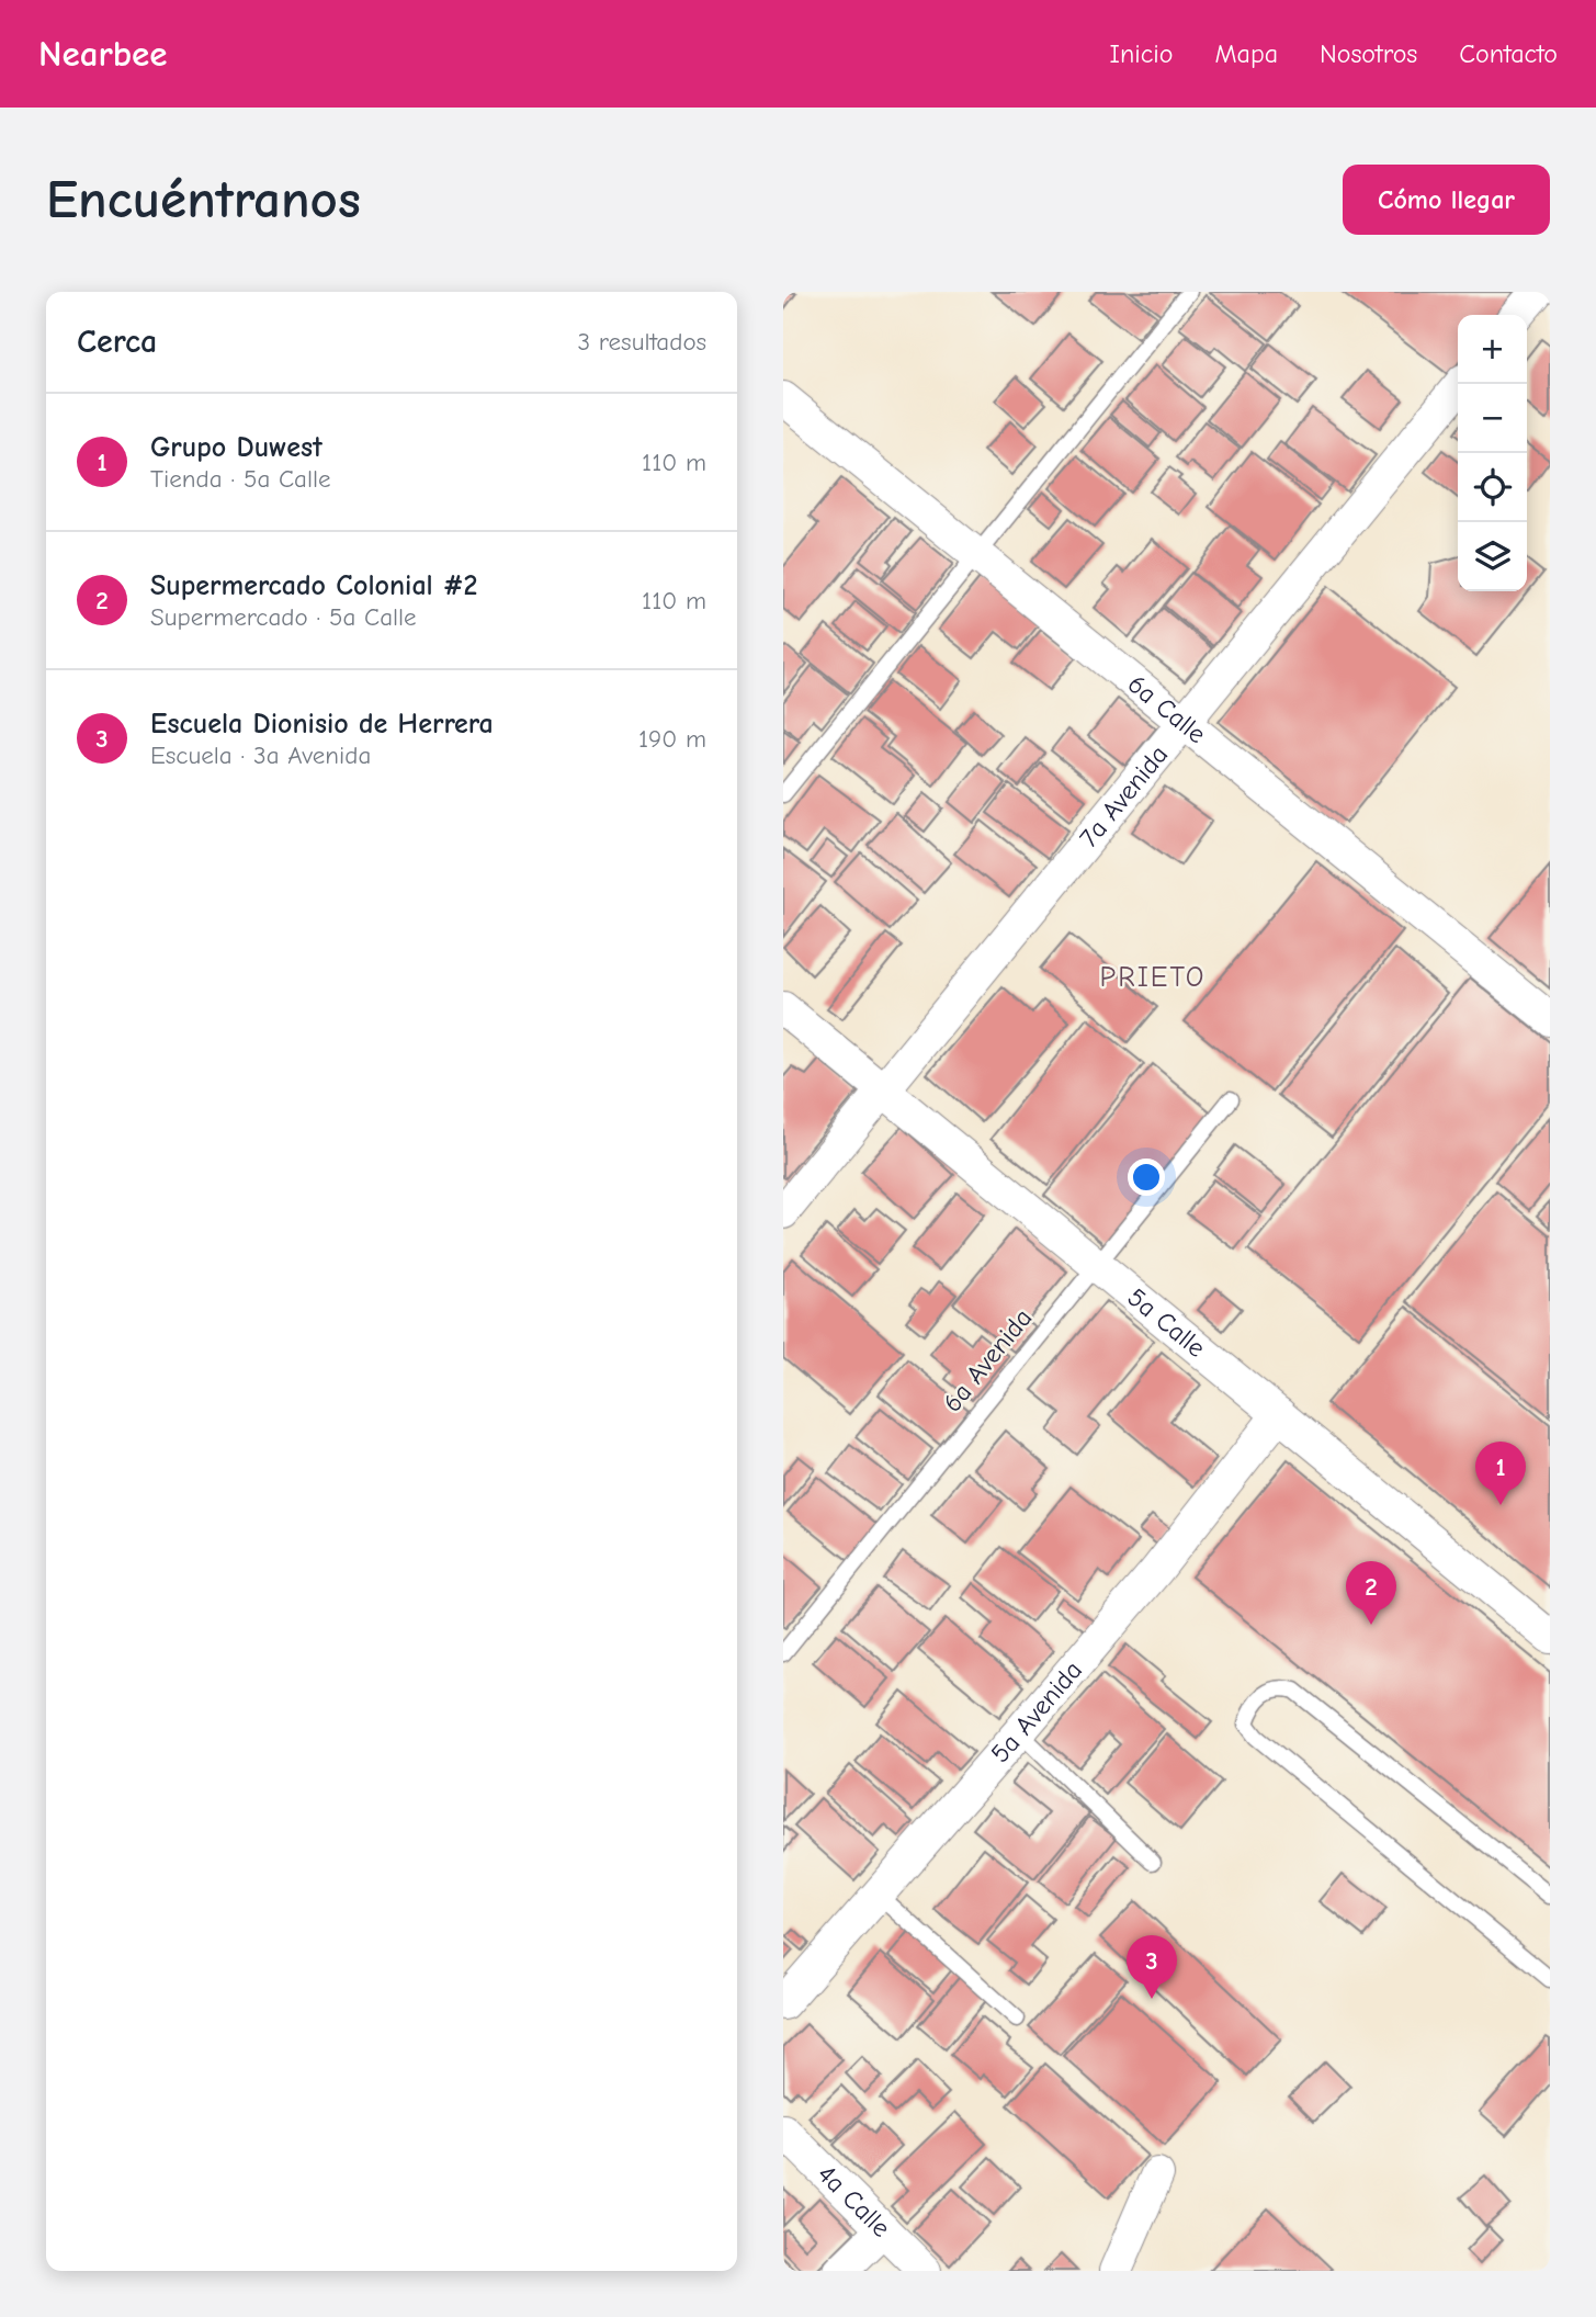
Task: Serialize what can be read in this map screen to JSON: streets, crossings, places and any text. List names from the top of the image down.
{
  "streets": {
    "street": [
      "6a Calle",
      "7a Avenida",
      "5a Calle",
      "5a Avenida",
      "4a Calle"
    ],
    "lane": ["6a Avenida"]
  },
  "crossings": [
    ["6a Calle", "7a Avenida"],
    ["7a Avenida", "5a Calle"],
    ["5a Calle", "6a Avenida"],
    ["5a Calle", "5a Avenida"]
  ],
  "districts": ["PRIETO"],
  "page": {
    "header": "Nearbee",
    "nav": [
      "Inicio",
      "Mapa",
      "Nosotros",
      "Contacto"
    ],
    "buttons": "Cómo llegar",
    "title": "Encuéntranos",
    "heading": ["Cerca", "3 resultados"],
    "map_buttons": ["+", "−"],
    "list": [
      {
        "mark": "1",
        "name": "Grupo Duwest",
        "note": "Tienda · 5a Calle",
        "value": "110 m"
      },
      {
        "mark": "2",
        "name": "Supermercado Colonial #2",
        "note": "Supermercado · 5a Calle",
        "value": "110 m"
      },
      {
        "mark": "3",
        "name": "Escuela Dionisio de Herrera",
        "note": "Escuela · 3a Avenida",
        "value": "190 m"
      }
    ],
    "pins": ["1", "2", "3"]
  }
}
